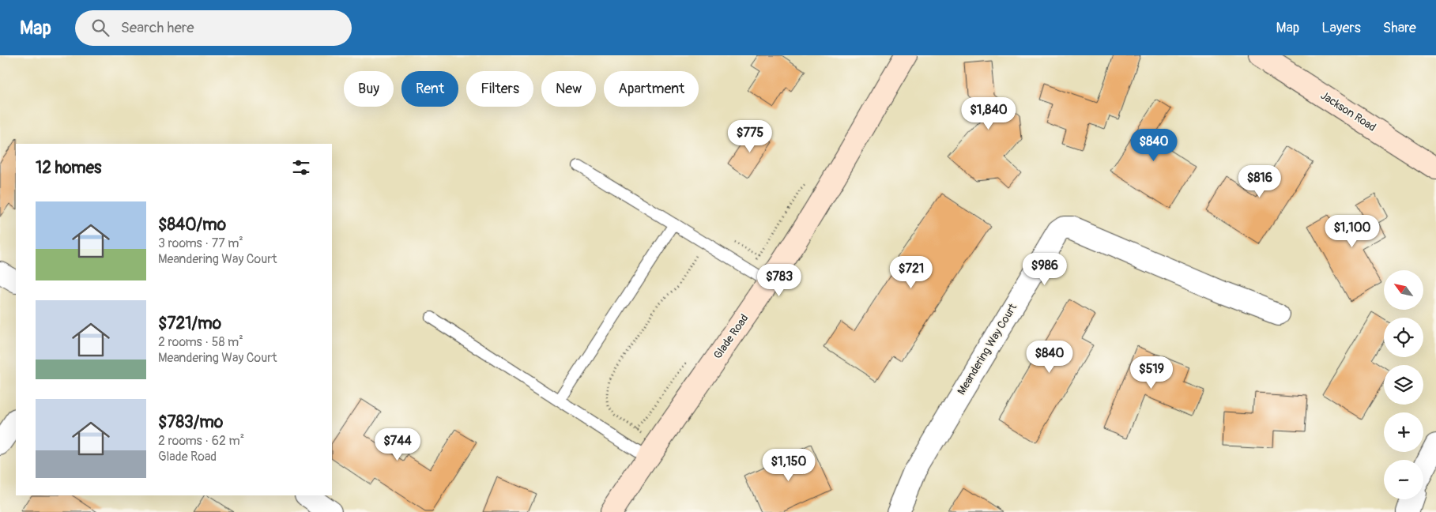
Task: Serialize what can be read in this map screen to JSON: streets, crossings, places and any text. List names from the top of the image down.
{
  "streets": {
    "main road": ["Jackson Road", "Glade Road"],
    "street": ["Meandering Way Court"]
  },
  "north": "top left",
  "page": {
    "header": "Map",
    "search": "Search here",
    "nav": ["Map", "Layers", "Share"],
    "chip": [
      "Buy",
      "Rent",
      "Filters",
      "New",
      "Apartment"
    ],
    "price": [
      "$1,840",
      "$775",
      "$840",
      "$816",
      "$1,100",
      "$986",
      "$721",
      "$783",
      "$840",
      "$519",
      "$744",
      "$1,150"
    ],
    "heading": "12 homes",
    "list": [
      {
        "name": "$840/mo",
        "note": "3 rooms · 77 m² · Meandering Way Court"
      },
      {
        "name": "$721/mo",
        "note": "2 rooms · 58 m² · Meandering Way Court"
      },
      {
        "name": "$783/mo",
        "note": "2 rooms · 62 m² · Glade Road"
      }
    ],
    "map_buttons": ["+", "−"]
  }
}
